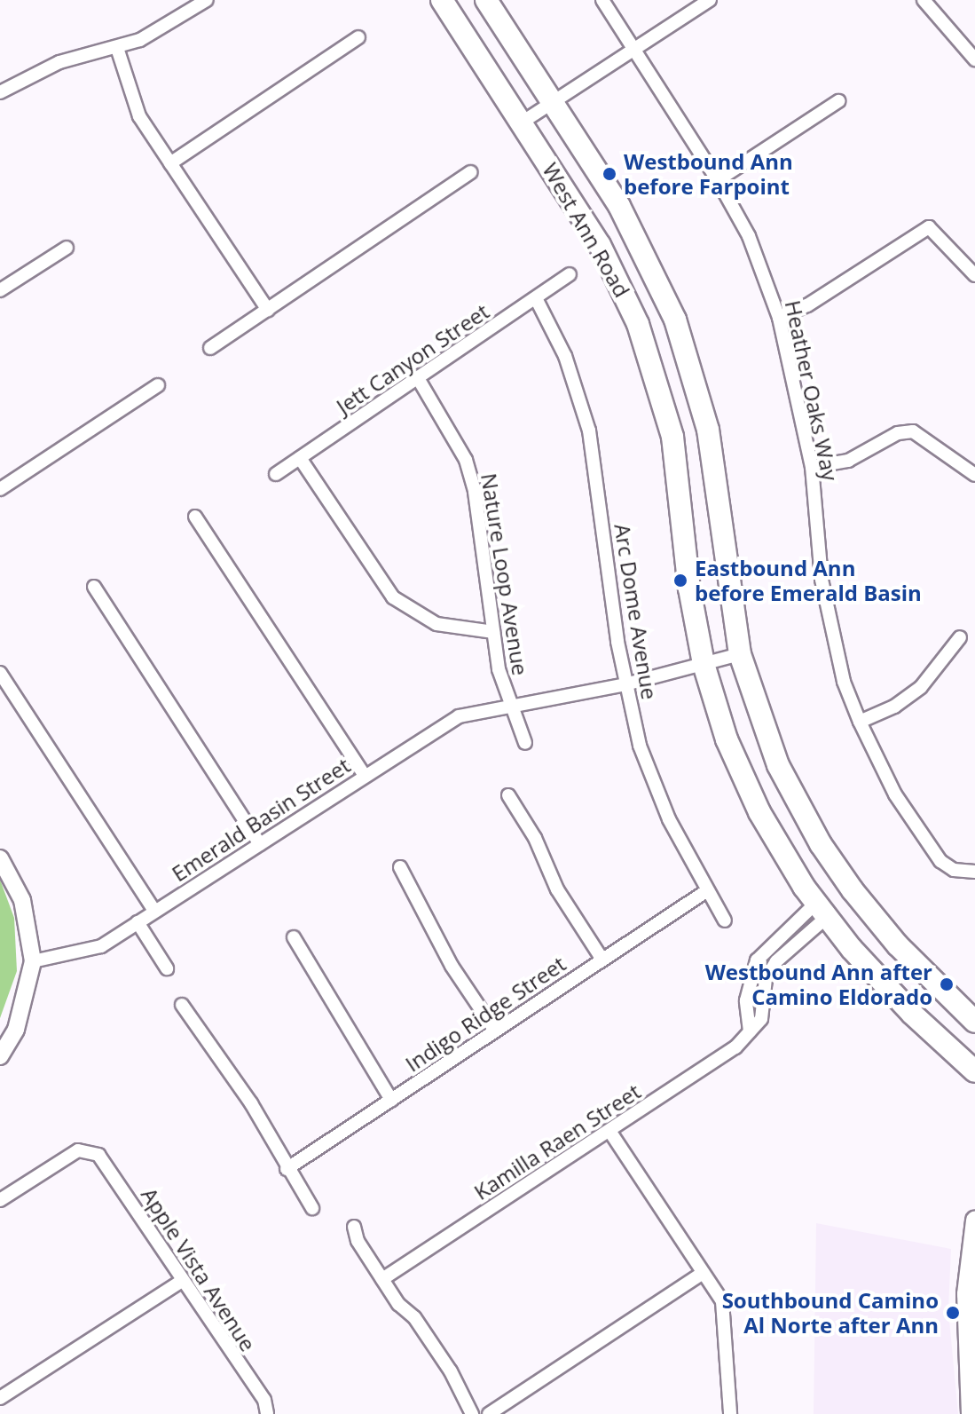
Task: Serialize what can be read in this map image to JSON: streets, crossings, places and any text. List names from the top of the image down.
{
  "streets": {
    "main road": ["West Ann Road"],
    "street": [
      "Jett Canyon Street",
      "Heather Oaks Way",
      "Nature Loop Avenue",
      "Arc Dome Avenue",
      "Emerald Basin Street",
      "Indigo Ridge Street",
      "Kamilla Raen Street",
      "Apple Vista Avenue"
    ]
  },
  "crossings": [
    ["West Ann Road", "Emerald Basin Street"],
    ["West Ann Road", "Kamilla Raen Street"],
    ["Jett Canyon Street", "Nature Loop Avenue"],
    ["Jett Canyon Street", "Arc Dome Avenue"],
    ["Nature Loop Avenue", "Emerald Basin Street"],
    ["Arc Dome Avenue", "Emerald Basin Street"],
    ["Arc Dome Avenue", "Indigo Ridge Street"]
  ],
  "places": [
    "Westbound Ann before Farpoint",
    "Eastbound Ann before Emerald Basin",
    "Westbound Ann after Camino Eldorado",
    "Southbound Camino Al Norte after Ann"
  ]
}
